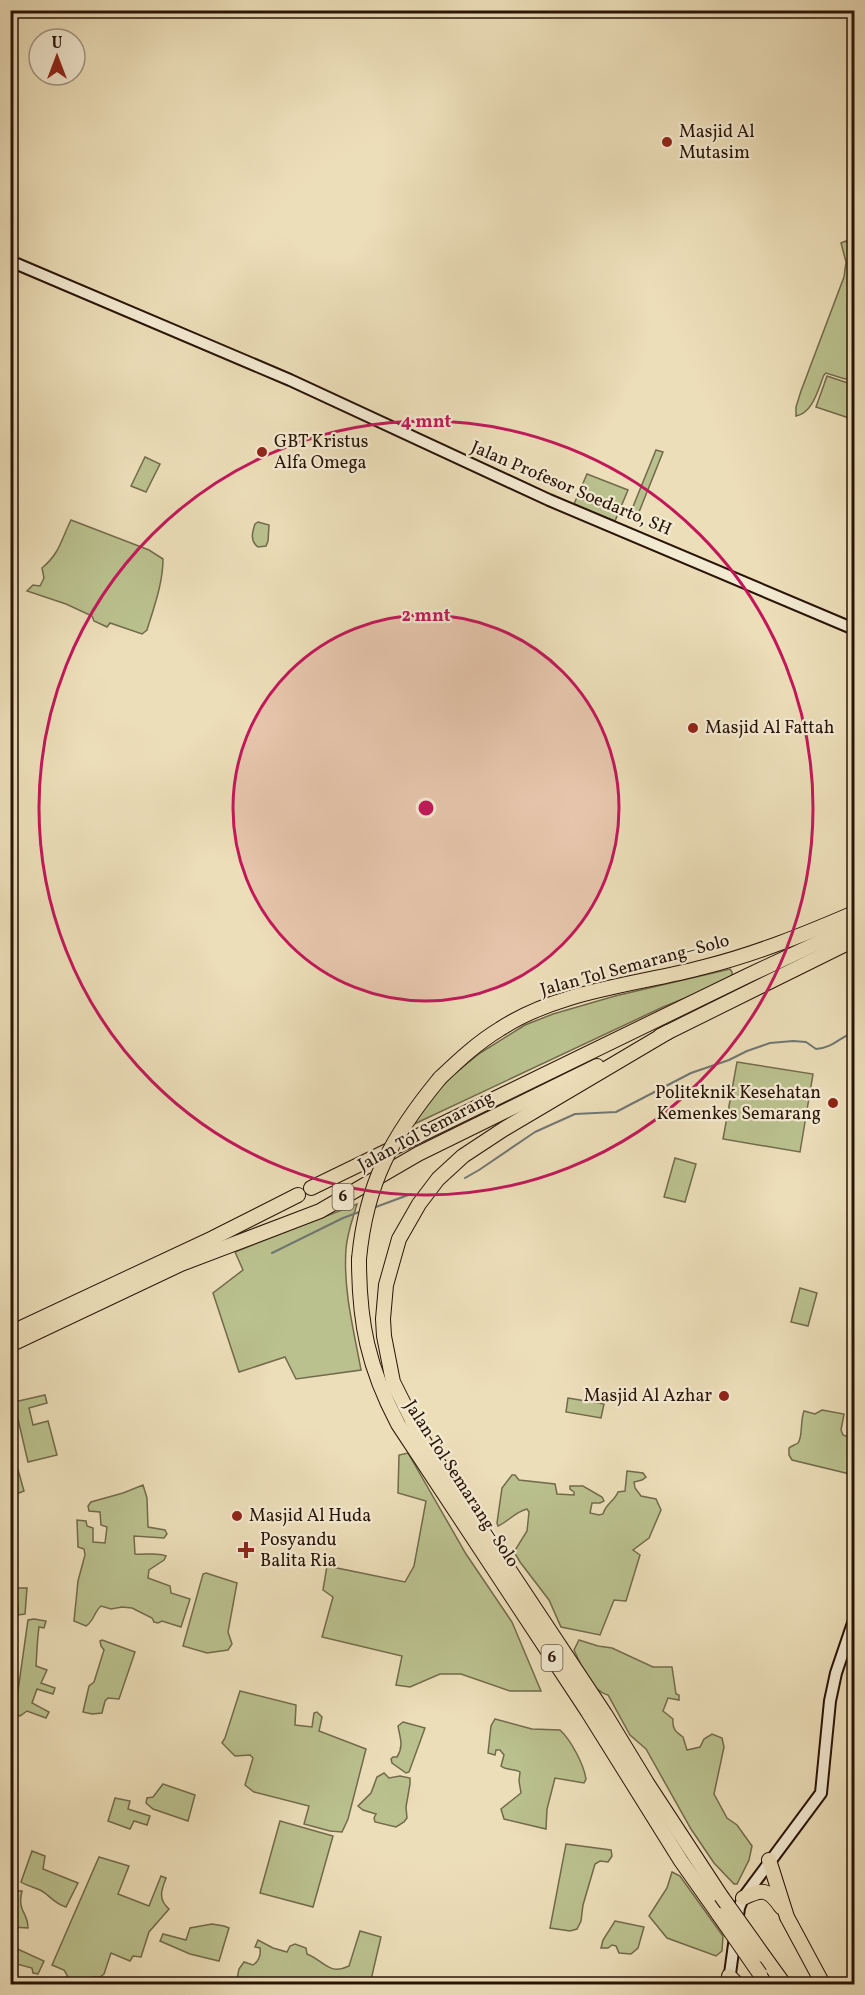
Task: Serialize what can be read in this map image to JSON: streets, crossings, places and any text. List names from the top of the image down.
{
  "streets": {
    "highway": ["Jalan Tol Semarang–Solo", "Jalan Tol Semarang", "6"],
    "main road": ["Jalan Profesor Soedarto, SH"]
  },
  "crossings": [
    ["Jalan Tol Semarang–Solo", "Jalan Tol Semarang"]
  ],
  "places": {
    "other": [
      "Masjid Al Mutasim",
      "GBT Kristus Alfa Omega",
      "Masjid Al Fattah",
      "Politeknik Kesehatan Kemenkes Semarang",
      "Masjid Al Azhar",
      "Masjid Al Huda"
    ],
    "health": ["Posyandu Balita Ria"]
  },
  "north": "top",
  "rings": ["4 mnt", "2 mnt"]
}
